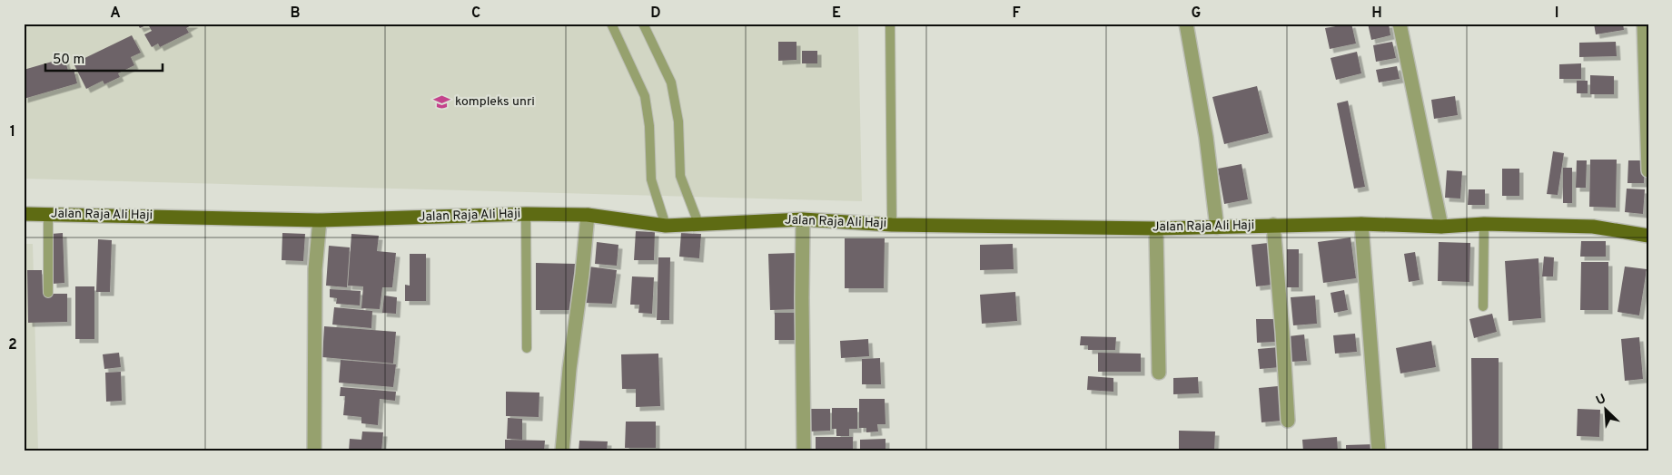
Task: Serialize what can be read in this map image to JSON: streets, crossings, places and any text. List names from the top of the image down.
{
  "streets": {
    "main road": ["Jalan Raja Ali Haji"]
  },
  "places": {
    "school or university": ["kompleks unri"]
  },
  "scale_bar": "50 m",
  "north": "top left",
  "grid": {
    "columns": [
      "A",
      "B",
      "C",
      "D",
      "E",
      "F",
      "G",
      "H",
      "I"
    ],
    "rows": ["1", "2"]
  }
}
